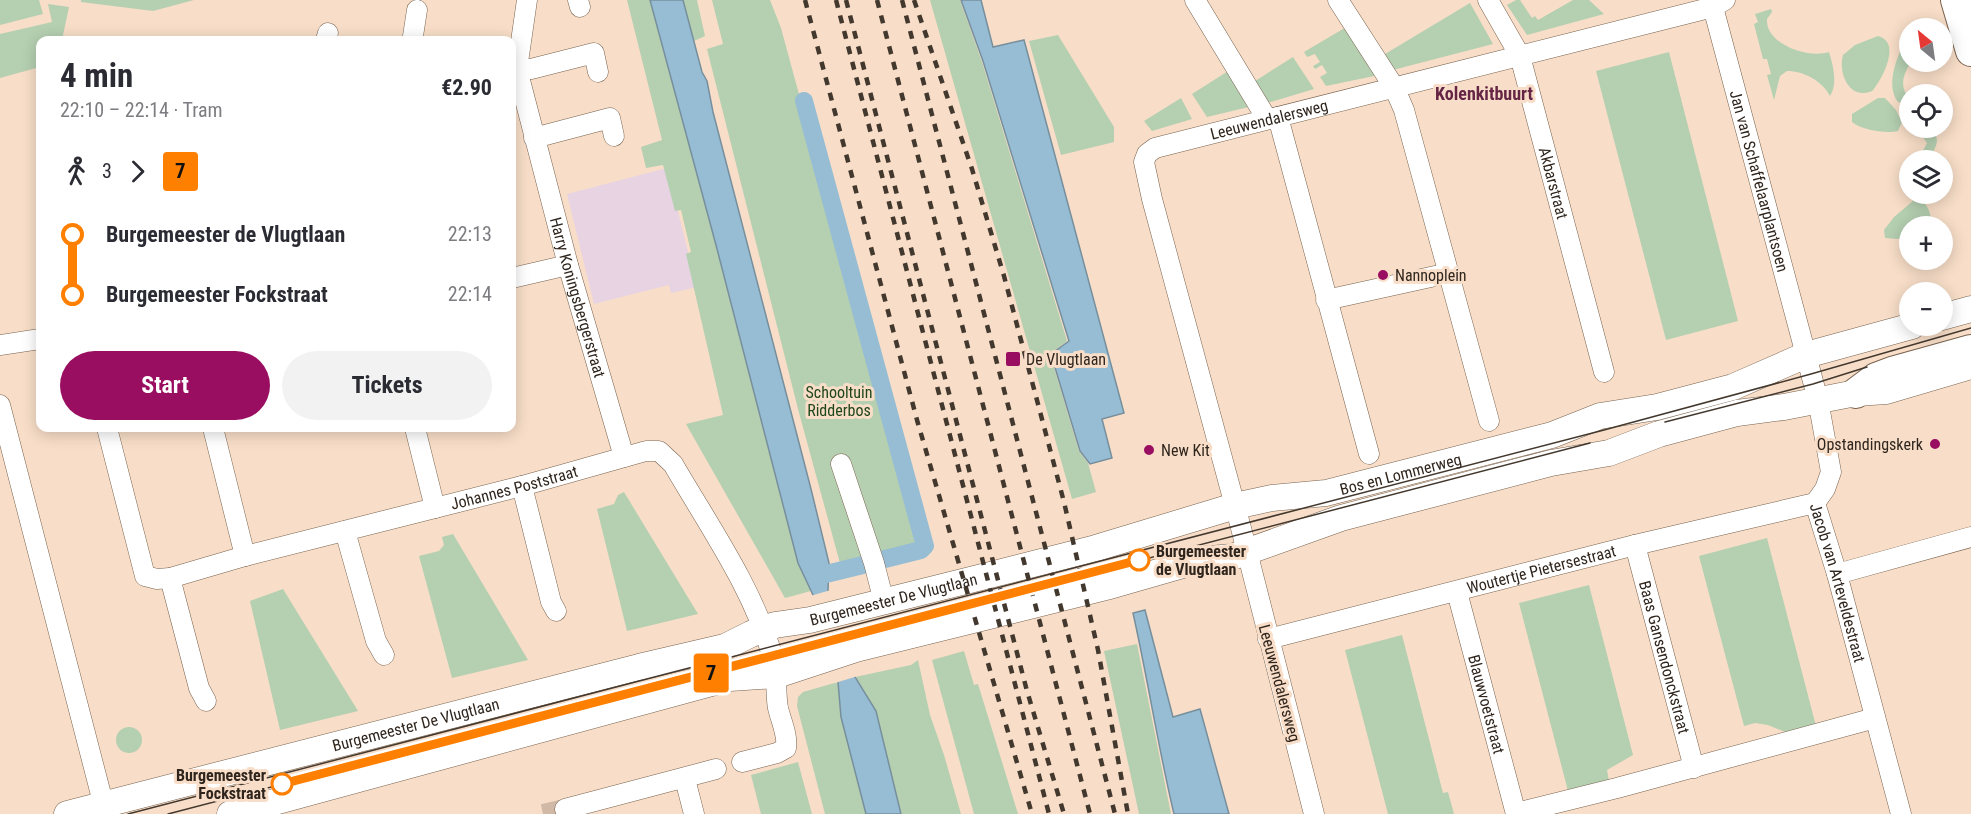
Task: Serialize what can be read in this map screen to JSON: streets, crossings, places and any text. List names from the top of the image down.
{
  "streets": {
    "main road": ["Bos en Lommerweg", "Burgemeester De Vlugtlaan"],
    "street": [
      "Leeuwendalersweg",
      "Jan van Schaffelaarplantsoen",
      "Akbarstraat",
      "Harry Koningsbergerstraat",
      "Johannes Poststraat",
      "Woutertje Pietersestraat",
      "Jacob van Arteveldestraat",
      "Baas Gansendonckstraat",
      "Blauwvoetstraat"
    ]
  },
  "crossings": [
    ["Leeuwendalersweg", "Jan van Schaffelaarplantsoen"],
    ["Leeuwendalersweg", "Akbarstraat"],
    ["Leeuwendalersweg", "Bos en Lommerweg"],
    ["Leeuwendalersweg", "Woutertje Pietersestraat"],
    ["Jan van Schaffelaarplantsoen", "Bos en Lommerweg"],
    ["Jan van Schaffelaarplantsoen", "Jacob van Arteveldestraat"],
    ["Harry Koningsbergerstraat", "Johannes Poststraat"],
    ["Bos en Lommerweg", "Jacob van Arteveldestraat"],
    ["Bos en Lommerweg", "Burgemeester De Vlugtlaan"],
    ["Johannes Poststraat", "Burgemeester De Vlugtlaan"],
    ["Woutertje Pietersestraat", "Jacob van Arteveldestraat"],
    ["Woutertje Pietersestraat", "Baas Gansendonckstraat"],
    ["Woutertje Pietersestraat", "Blauwvoetstraat"]
  ],
  "districts": ["Kolenkitbuurt"],
  "parks": ["Schooltuin Ridderbos"],
  "places": {
    "other": [
      "Nannoplein",
      "Opstandingskerk",
      "New Kit",
      "Burgemeester de Vlugtlaan",
      "Burgemeester Fockstraat"
    ],
    "transit": ["De Vlugtlaan"]
  },
  "lines": ["tram line 7"],
  "north": "top left",
  "page": {
    "on_map": "7",
    "map_buttons": ["+", "−"],
    "heading": ["4 min", "22:10 – 22:14 · Tram", "€2.90"],
    "legs": ["3", "7"],
    "list": [
      {
        "name": "Burgemeester de Vlugtlaan",
        "value": "22:13"
      },
      {
        "name": "Burgemeester Fockstraat",
        "value": "22:14"
      }
    ],
    "buttons": ["Start", "Tickets"]
  }
}
